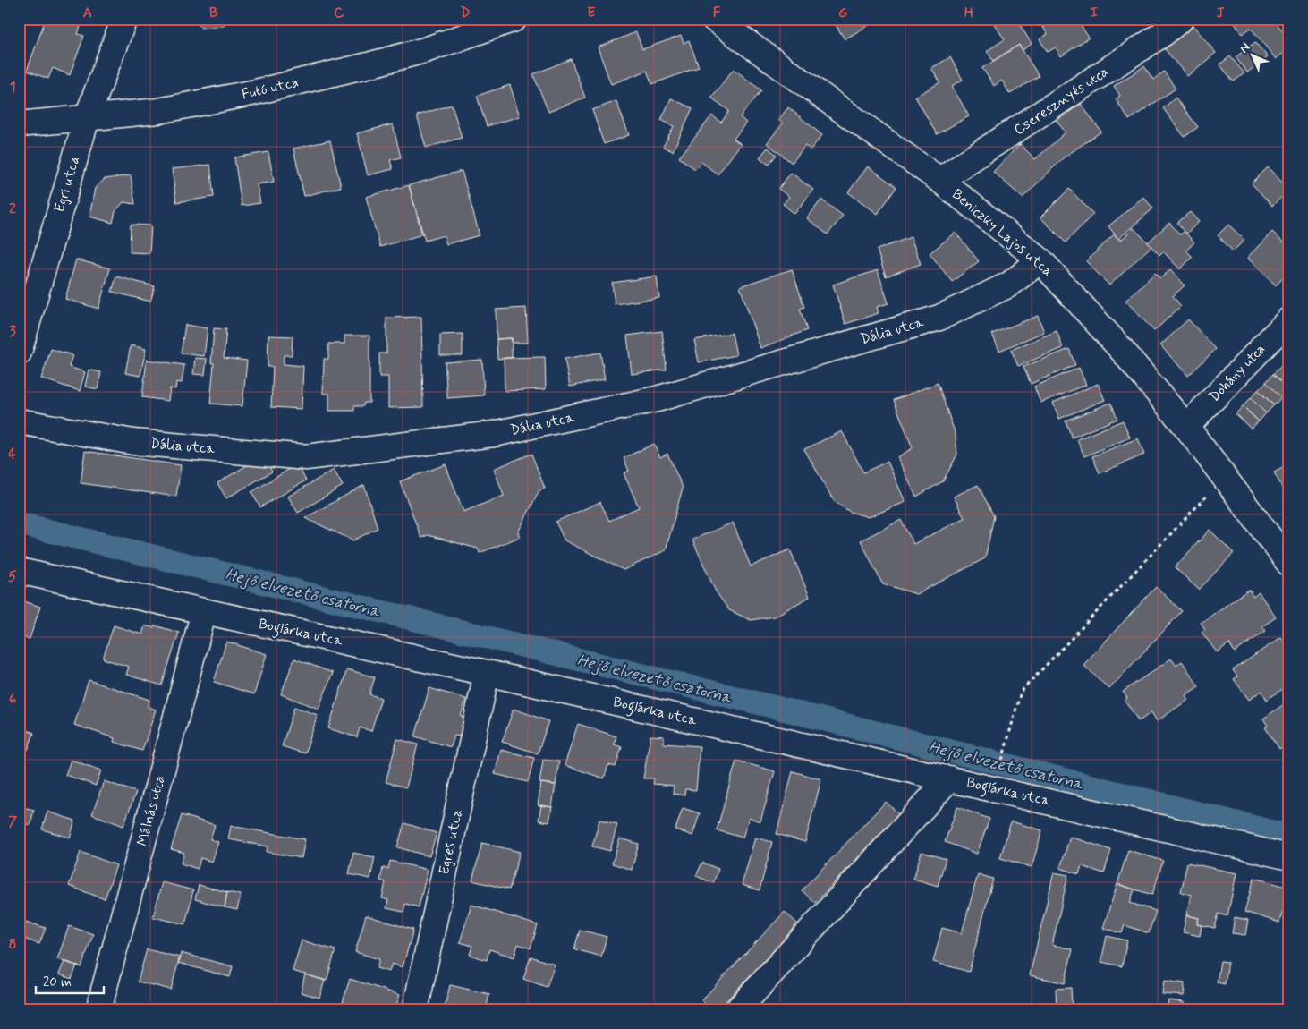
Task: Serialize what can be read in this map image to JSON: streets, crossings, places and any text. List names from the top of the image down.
{
  "streets": {
    "street": [
      "Futó utca",
      "Cseresznyés utca",
      "Egri utca",
      "Beniczky Lajos utca",
      "Dália utca",
      "Dohány utca",
      "Boglárka utca",
      "Málnás utca",
      "Egres utca"
    ]
  },
  "crossings": [
    ["Futó utca", "Egri utca"],
    ["Cseresznyés utca", "Beniczky Lajos utca"],
    ["Beniczky Lajos utca", "Dália utca"],
    ["Beniczky Lajos utca", "Dohány utca"],
    ["Boglárka utca", "Málnás utca"],
    ["Boglárka utca", "Egres utca"]
  ],
  "water": ["Hejő elvezető csatorna"],
  "scale_bar": "20 m",
  "north": "top left",
  "grid": {
    "columns": [
      "A",
      "B",
      "C",
      "D",
      "E",
      "F",
      "G",
      "H",
      "I",
      "J"
    ],
    "rows": [
      "1",
      "2",
      "3",
      "4",
      "5",
      "6",
      "7",
      "8"
    ]
  }
}
